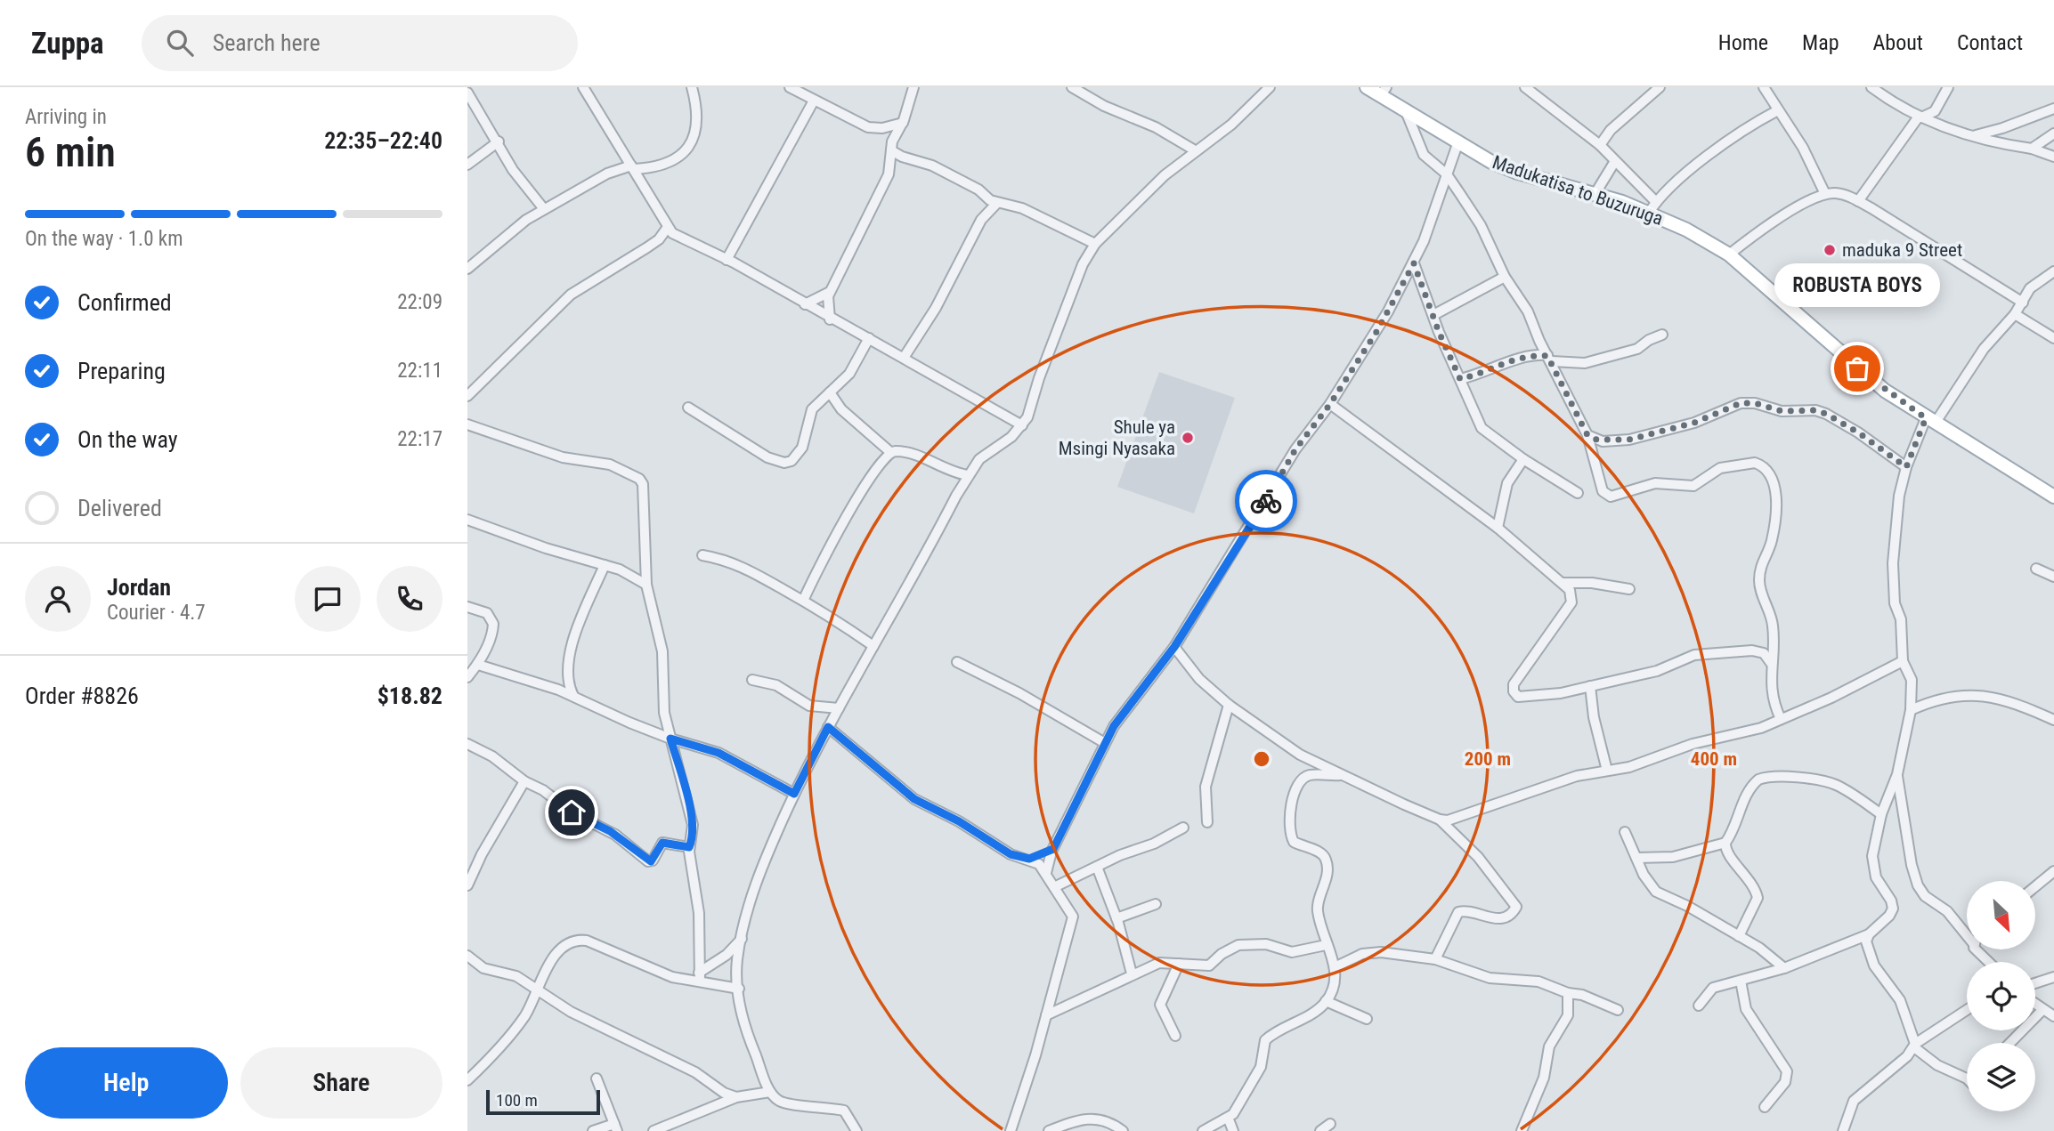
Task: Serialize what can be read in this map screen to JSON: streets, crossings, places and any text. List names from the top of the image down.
{
  "streets": {
    "main road": ["Madukatisa to Buzuruga"]
  },
  "places": ["maduka 9 Street", "ROBUSTA BOYS", "Shule ya Msingi Nyasaka"],
  "scale_bar": "100 m",
  "north": "bottom right",
  "page": {
    "header": "Zuppa",
    "search": "Search here",
    "nav": [
      "Home",
      "Map",
      "About",
      "Contact"
    ],
    "heading": ["6 min", "Arriving in", "22:35–22:40"],
    "panel": [
      "Jordan",
      "Courier · 4.7",
      "Order #8826",
      "$18.82"
    ],
    "bar": "On the way · 1.0 km",
    "bubble": "ROBUSTA BOYS",
    "list": [
      ["Confirmed", "22:09"],
      ["Preparing", "22:11"],
      ["On the way", "22:17"],
      "Delivered"
    ],
    "buttons": ["Help", "Share"],
    "scale": "100 m"
  },
  "rings": ["200 m", "400 m"]
}
